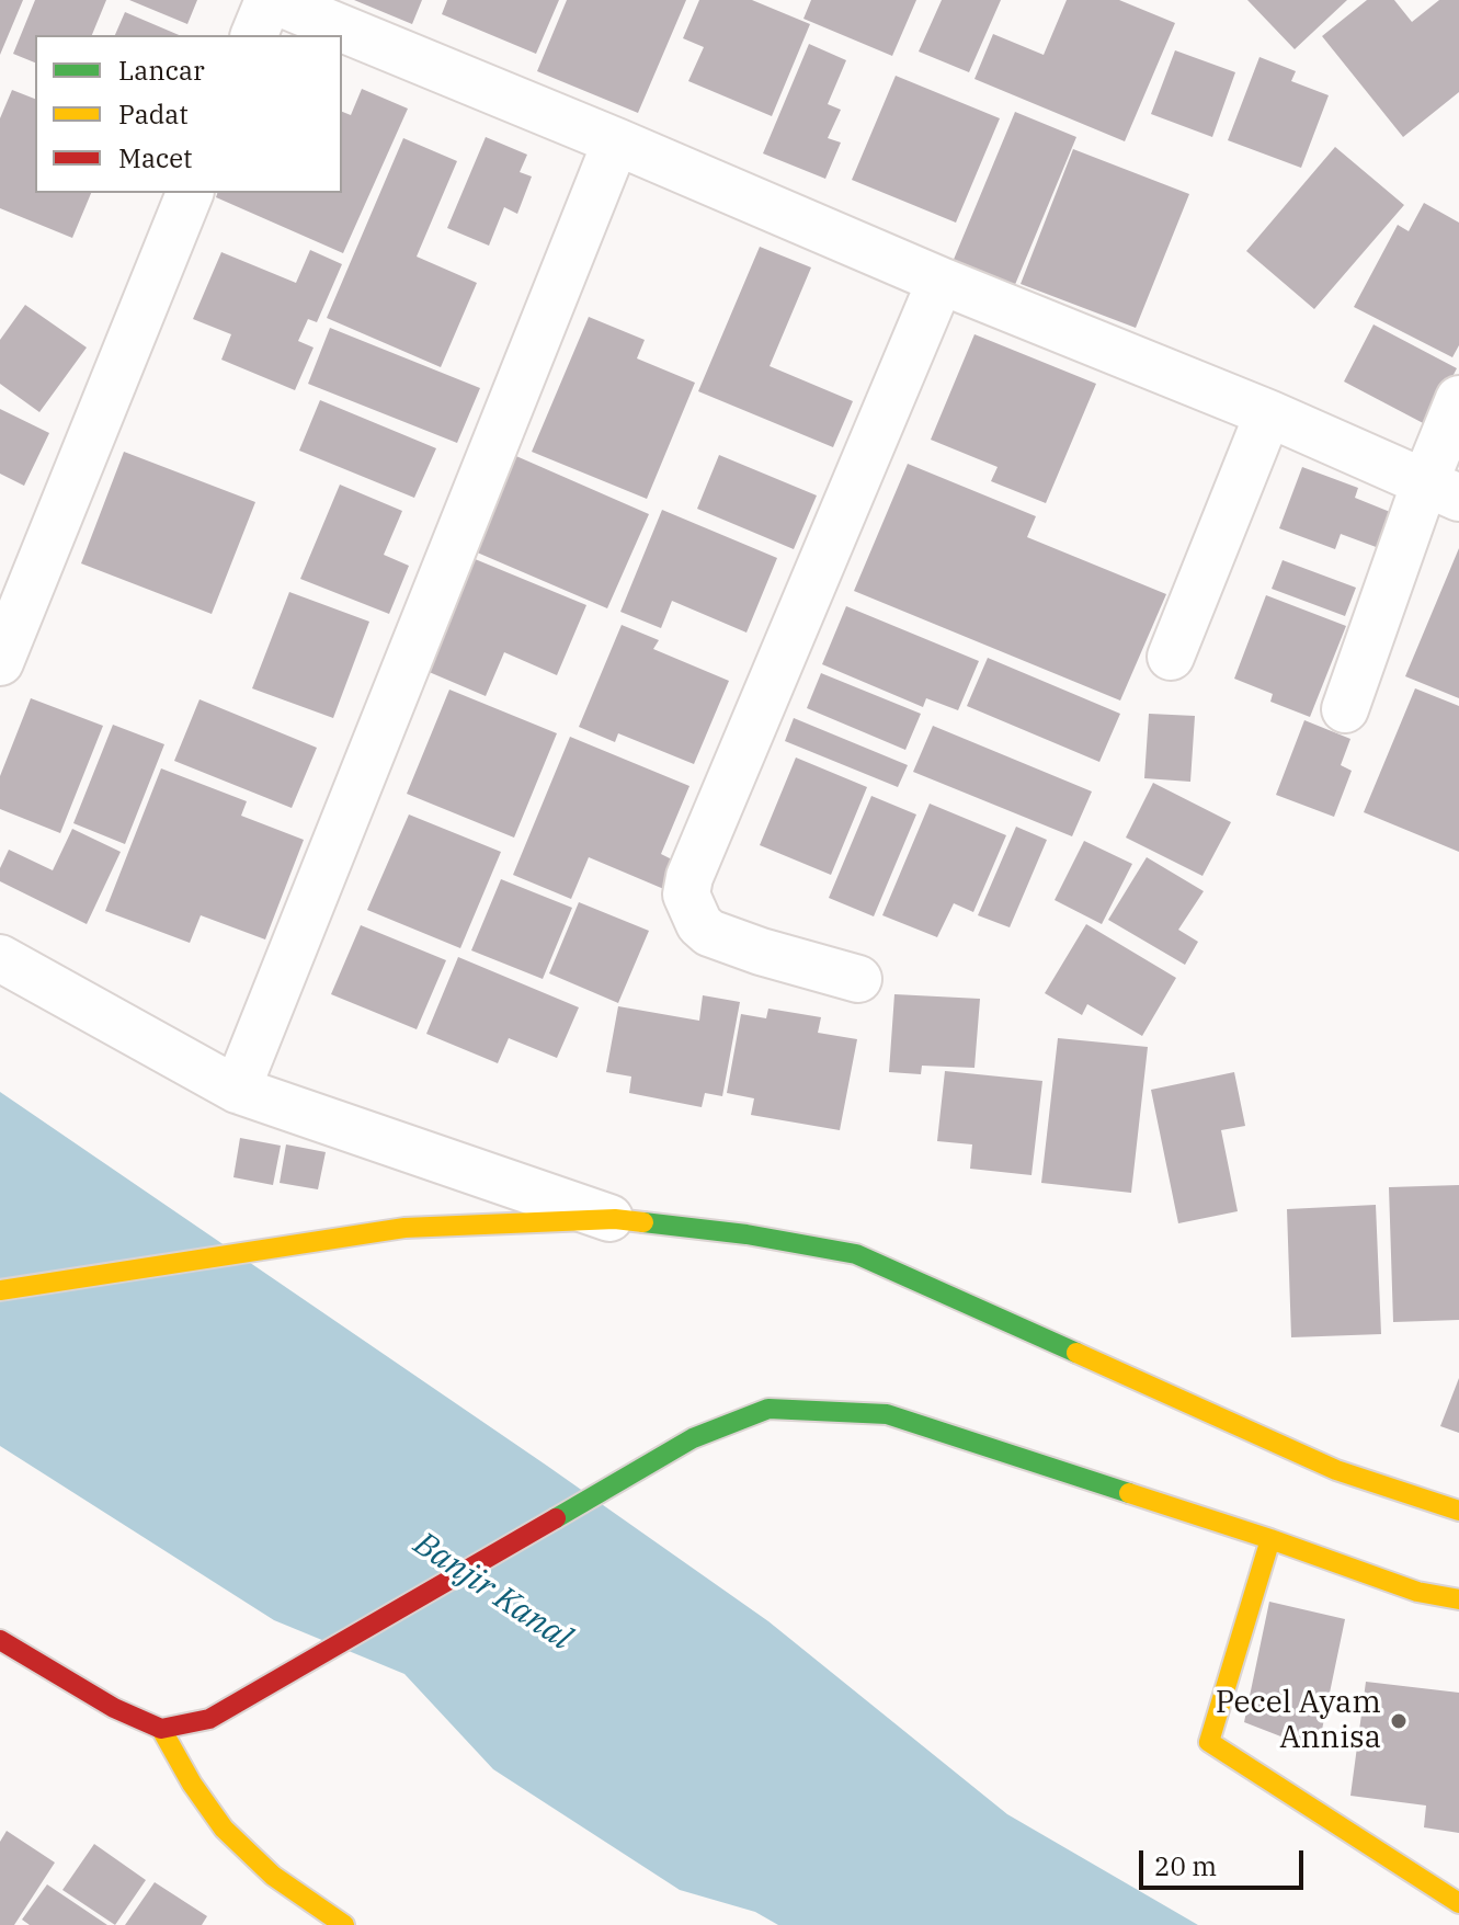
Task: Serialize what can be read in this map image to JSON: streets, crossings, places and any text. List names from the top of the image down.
{
  "water": ["Banjir Kanal"],
  "places": ["Pecel Ayam Annisa"],
  "legend": ["Lancar", "Padat", "Macet"],
  "scale_bar": "20 m"
}
